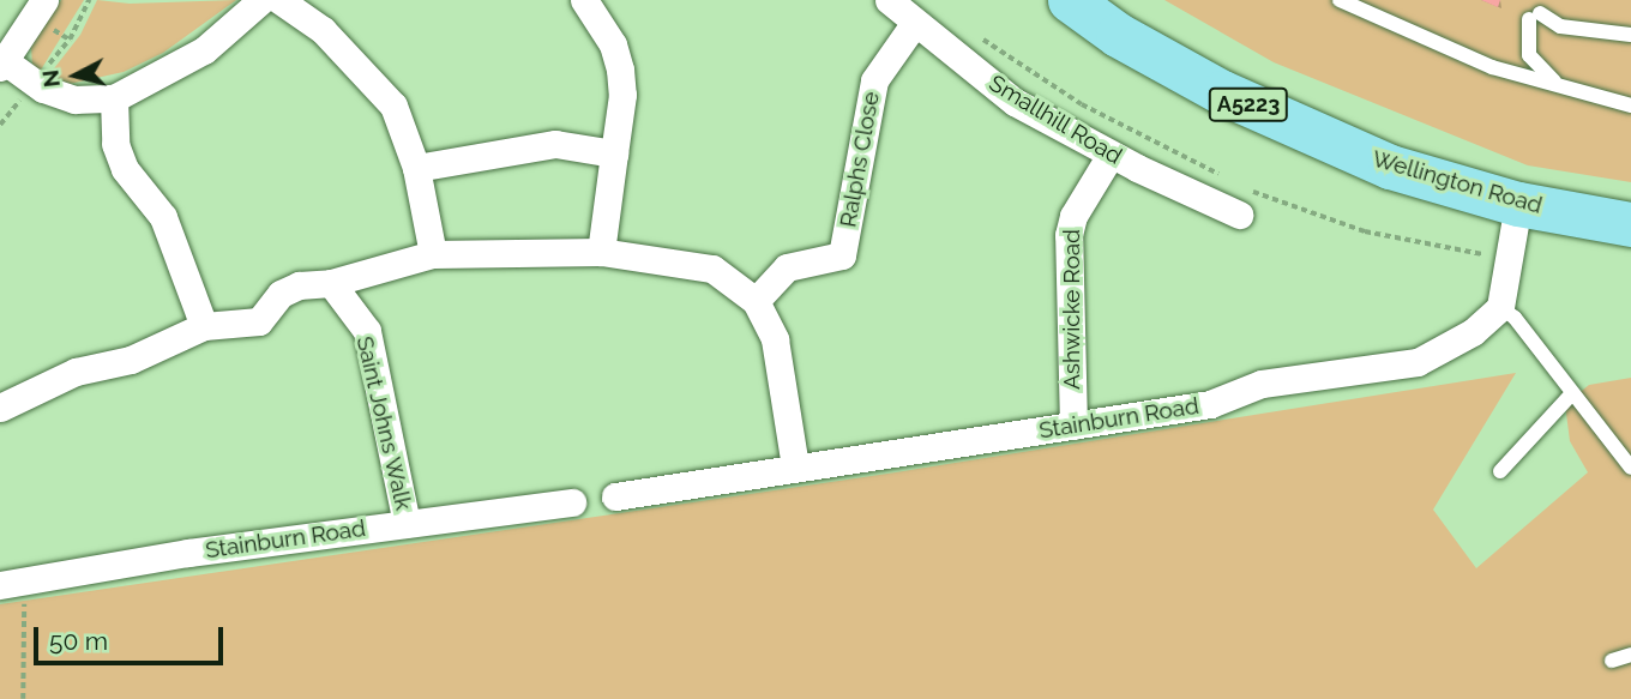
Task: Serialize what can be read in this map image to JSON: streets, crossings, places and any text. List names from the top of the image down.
{
  "streets": {
    "main road": ["A5223", "Wellington Road"],
    "street": [
      "Smallhill Road",
      "Ralphs Close",
      "Ashwicke Road",
      "Stainburn Road",
      "Saint Johns Walk"
    ]
  },
  "crossings": [
    ["Smallhill Road", "Ralphs Close"],
    ["Smallhill Road", "Ashwicke Road"],
    ["Ashwicke Road", "Stainburn Road"],
    ["Stainburn Road", "Saint Johns Walk"]
  ],
  "scale_bar": "50 m",
  "north": "left"
}
